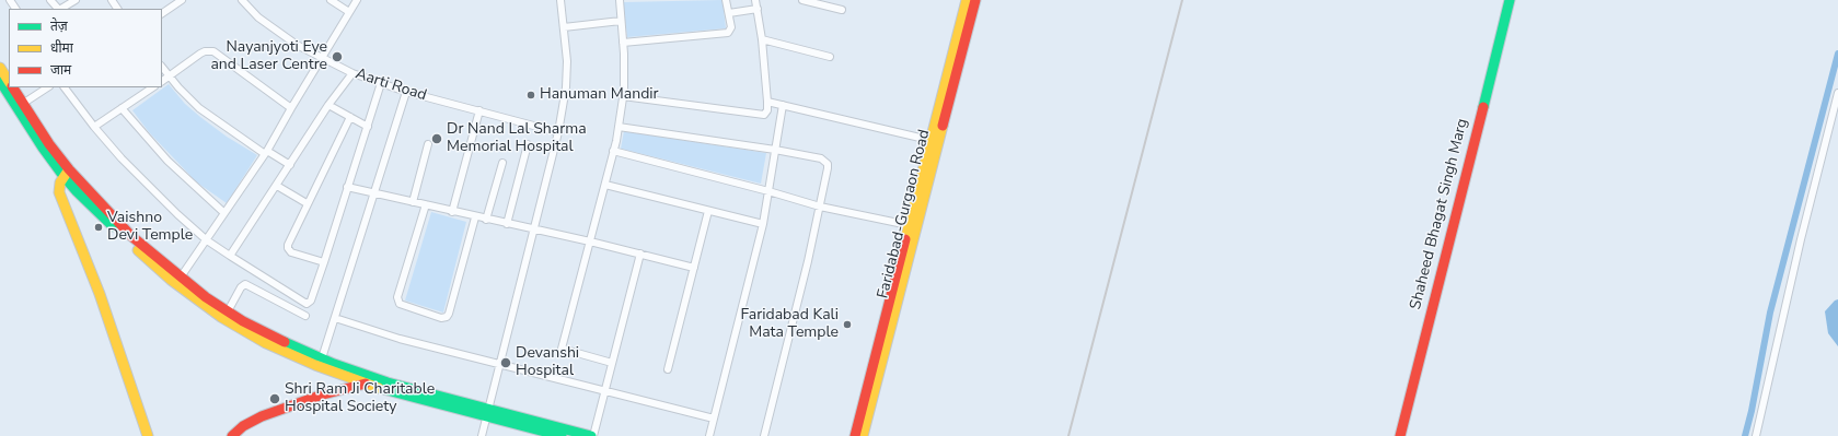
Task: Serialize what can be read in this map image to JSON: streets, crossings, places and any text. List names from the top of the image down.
{
  "streets": {
    "street": ["Aarti Road", "Faridabad-Gurgaon Road", "Shaheed Bhagat Singh Marg"]
  },
  "places": [
    "Nayanjyoti Eye and Laser Centre",
    "Hanuman Mandir",
    "Dr Nand Lal Sharma Memorial Hospital",
    "Vaishno Devi Temple",
    "Faridabad Kali Mata Temple",
    "Devanshi Hospital",
    "Shri Ram Ji Charitable Hospital Society"
  ],
  "legend": ["तेज़", "धीमा", "जाम"]
}
